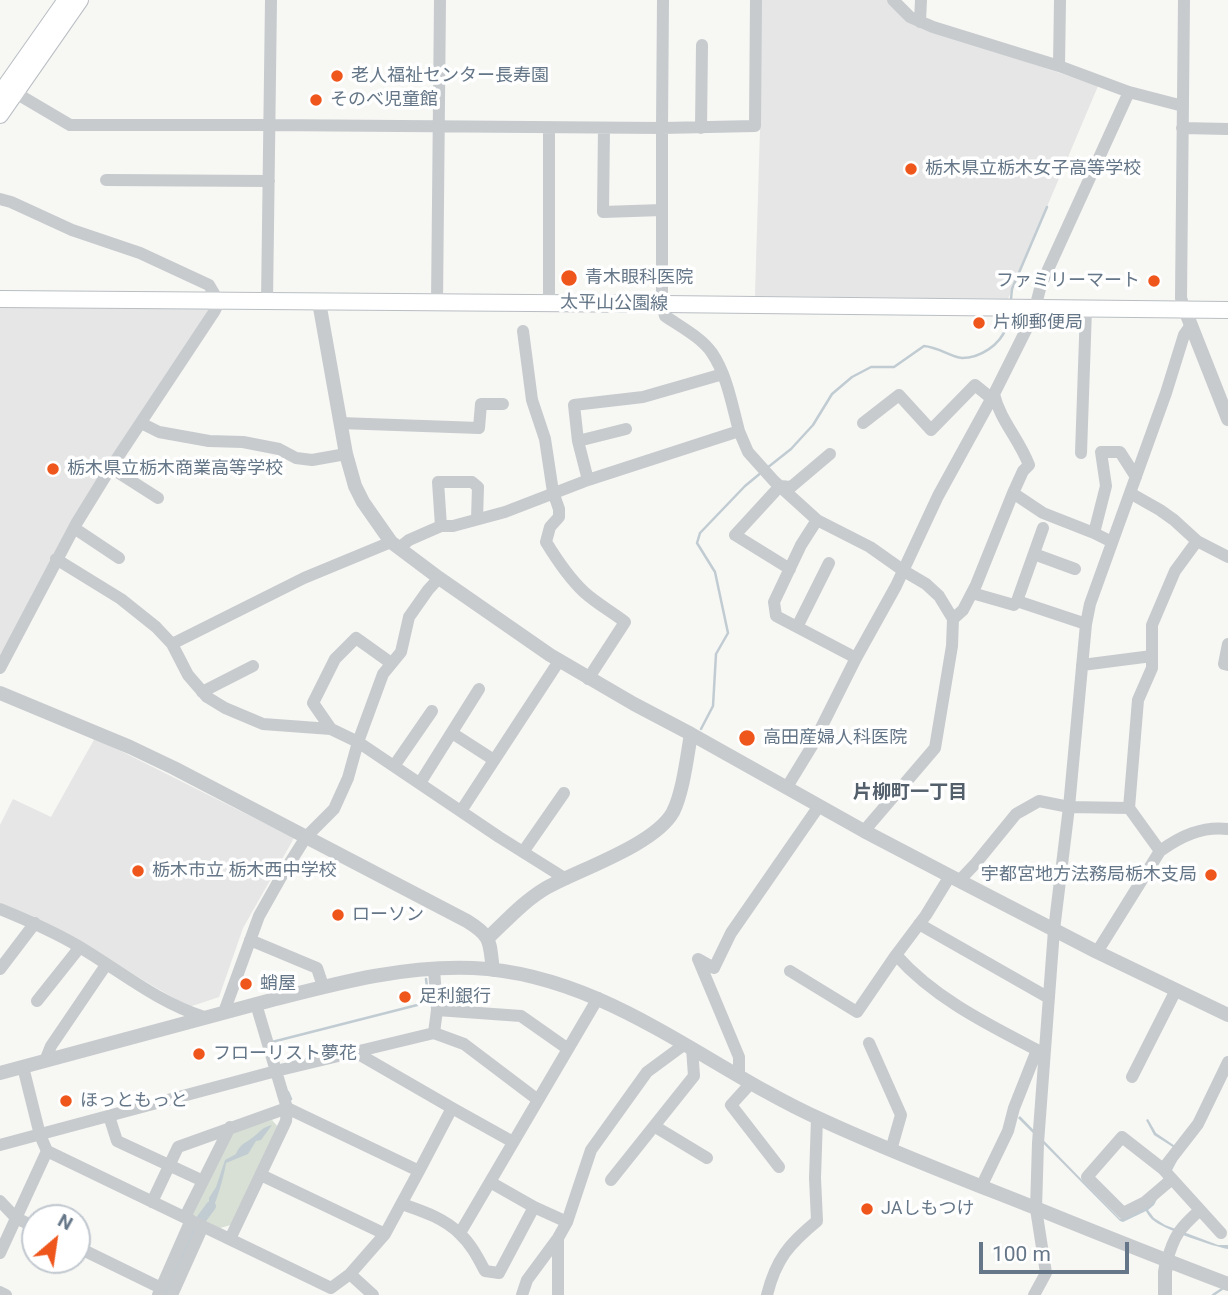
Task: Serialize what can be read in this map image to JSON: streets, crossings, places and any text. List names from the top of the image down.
{
  "streets": {
    "main road": ["太平山公園線"]
  },
  "districts": ["片柳町一丁目"],
  "places": [
    "老人福祉センター長寿園",
    "そのべ児童館",
    "栃木県立栃木女子高等学校",
    "青木眼科医院",
    "ファミリーマート",
    "片柳郵便局",
    "栃木県立栃木商業高等学校",
    "高田産婦人科医院",
    "栃木市立 栃木西中学校",
    "宇都宮地方法務局栃木支局",
    "ローソン",
    "蛸屋",
    "足利銀行",
    "フローリスト夢花",
    "ほっともっと",
    "JAしもつけ"
  ],
  "scale_bar": "100 m",
  "north": "top right"
}
